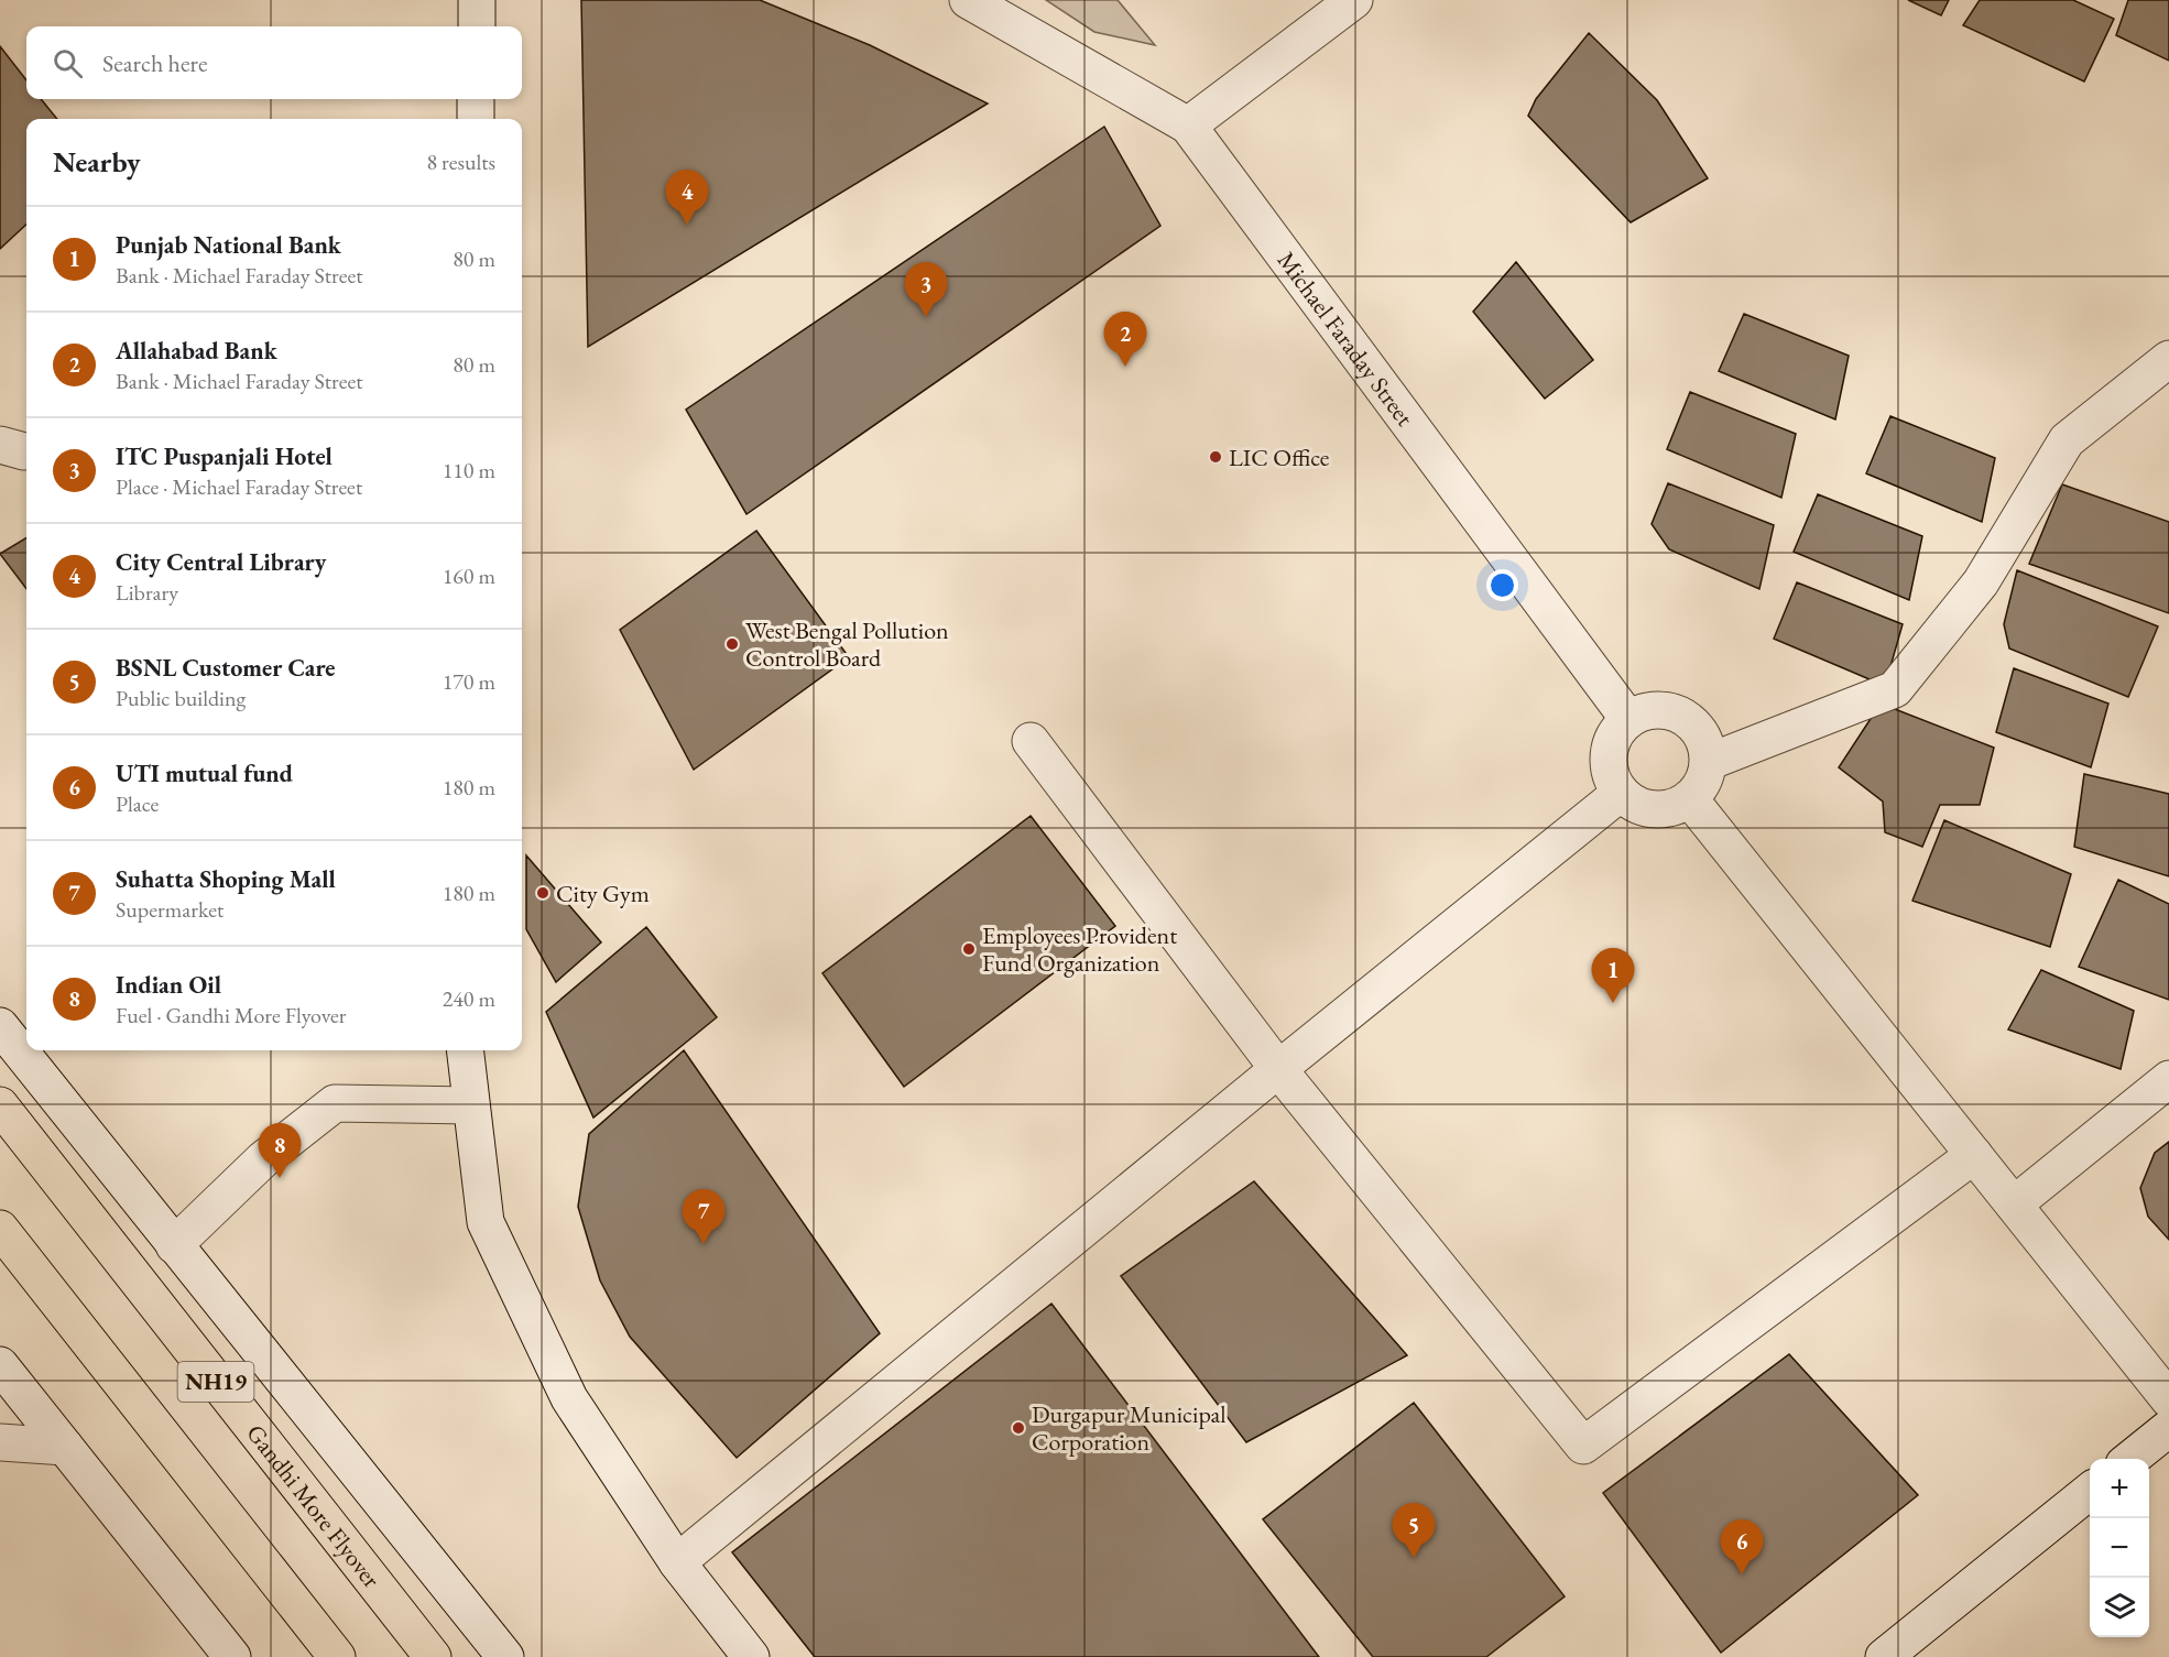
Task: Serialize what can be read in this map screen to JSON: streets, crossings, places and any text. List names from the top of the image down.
{
  "streets": {
    "highway": ["NH19", "Gandhi More Flyover"],
    "street": ["Michael Faraday Street"]
  },
  "places": [
    "LIC Office",
    "West Bengal Pollution Control Board",
    "City Gym",
    "Employees Provident Fund Organization",
    "Durgapur Municipal Corporation"
  ],
  "page": {
    "search": "Search here",
    "heading": ["Nearby", "8 results"],
    "pins": [
      "4",
      "3",
      "2",
      "1",
      "8",
      "7",
      "5",
      "6"
    ],
    "list": [
      {
        "mark": "1",
        "name": "Punjab National Bank",
        "note": "Bank · Michael Faraday Street",
        "value": "80 m"
      },
      {
        "mark": "2",
        "name": "Allahabad Bank",
        "note": "Bank · Michael Faraday Street",
        "value": "80 m"
      },
      {
        "mark": "3",
        "name": "ITC Puspanjali Hotel",
        "note": "Place · Michael Faraday Street",
        "value": "110 m"
      },
      {
        "mark": "4",
        "name": "City Central Library",
        "note": "Library",
        "value": "160 m"
      },
      {
        "mark": "5",
        "name": "BSNL Customer Care",
        "note": "Public building",
        "value": "170 m"
      },
      {
        "mark": "6",
        "name": "UTI mutual fund",
        "note": "Place",
        "value": "180 m"
      },
      {
        "mark": "7",
        "name": "Suhatta Shoping Mall",
        "note": "Supermarket",
        "value": "180 m"
      },
      {
        "mark": "8",
        "name": "Indian Oil",
        "note": "Fuel · Gandhi More Flyover",
        "value": "240 m"
      }
    ],
    "map_buttons": ["+", "−"]
  }
}
